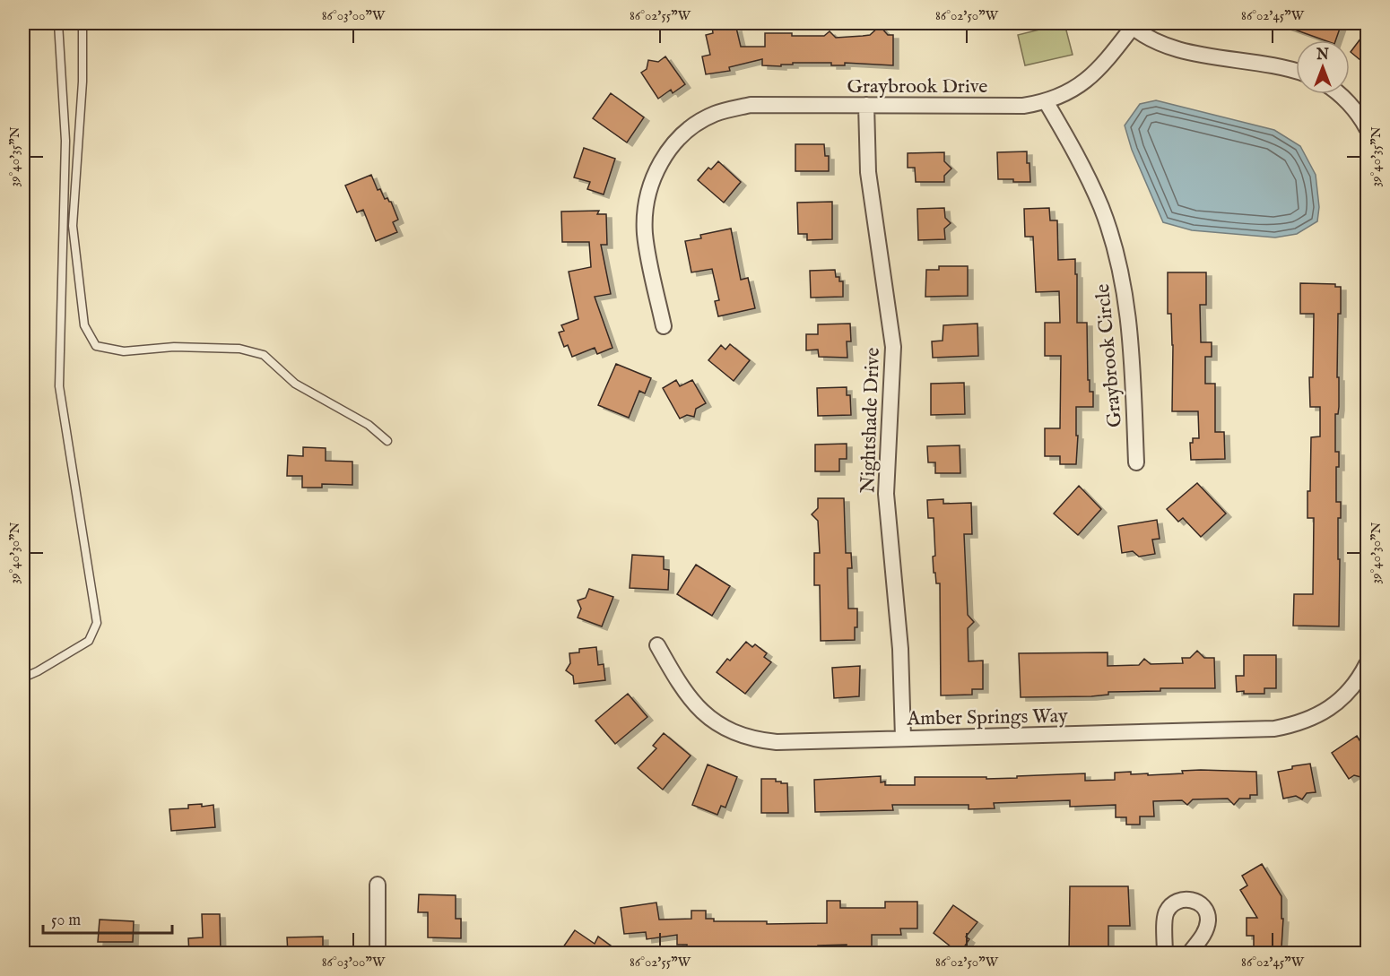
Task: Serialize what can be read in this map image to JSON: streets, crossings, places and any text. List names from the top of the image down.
{
  "streets": {
    "street": [
      "Graybrook Drive",
      "Graybrook Circle",
      "Nightshade Drive",
      "Amber Springs Way"
    ]
  },
  "crossings": [
    ["Graybrook Drive", "Graybrook Circle"],
    ["Graybrook Drive", "Nightshade Drive"],
    ["Nightshade Drive", "Amber Springs Way"]
  ],
  "scale_bar": "50 m",
  "north": "top",
  "coordinates": [
    "86°03'00\"W",
    "86°02'55\"W",
    "86°02'50\"W",
    "86°02'45\"W",
    "39°40'35\"N",
    "39°40'30\"N"
  ]
}
